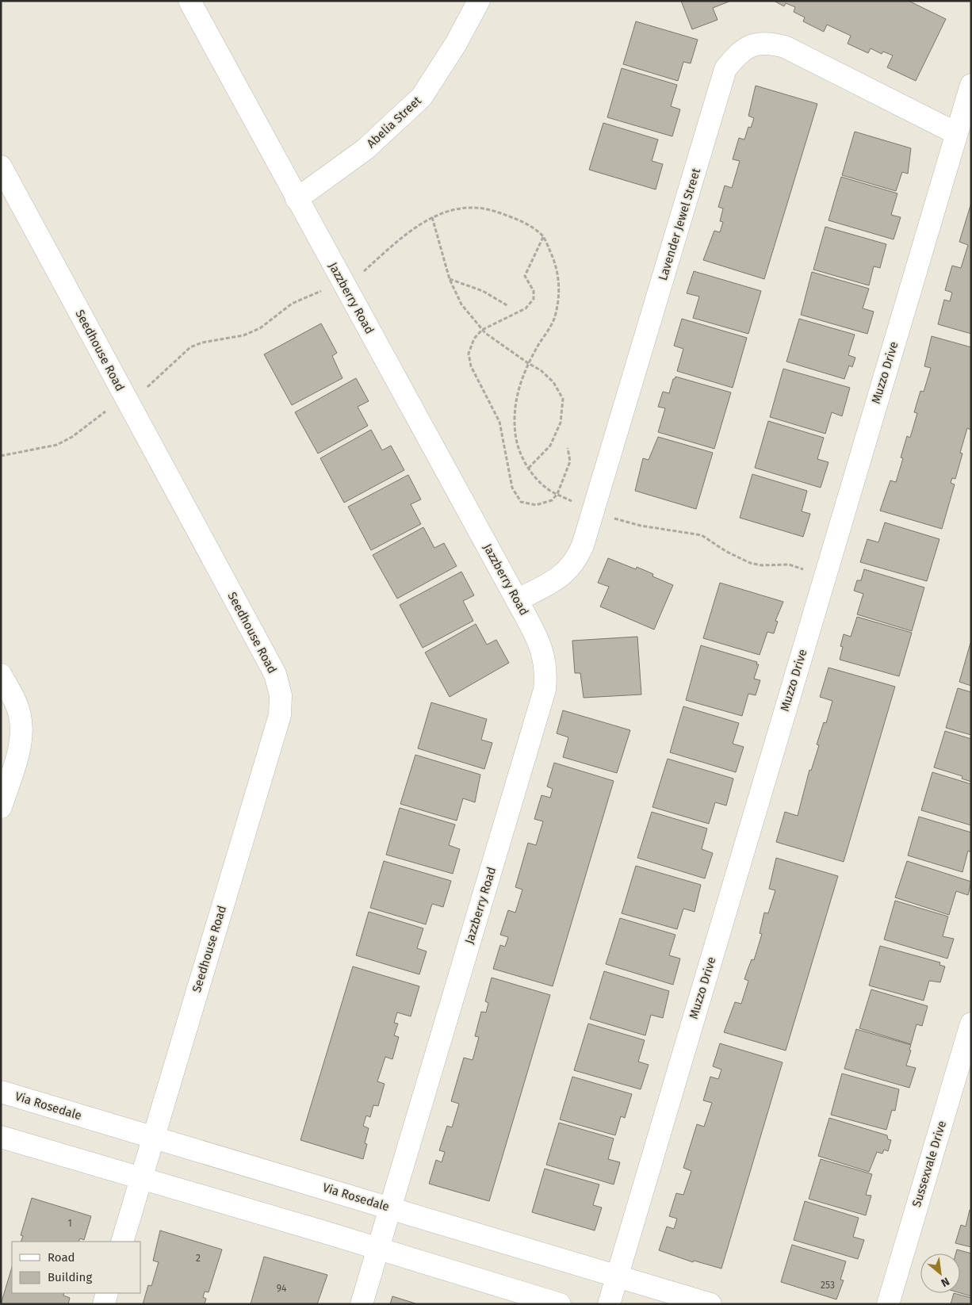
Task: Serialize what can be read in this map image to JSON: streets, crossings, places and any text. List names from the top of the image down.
{
  "streets": {
    "street": [
      "Abelia Street",
      "Lavender Jewel Street",
      "Jazzberry Road",
      "Seedhouse Road",
      "Muzzo Drive",
      "Via Rosedale",
      "Sussexvale Drive"
    ]
  },
  "crossings": [
    ["Abelia Street", "Jazzberry Road"],
    ["Lavender Jewel Street", "Jazzberry Road"],
    ["Lavender Jewel Street", "Muzzo Drive"],
    ["Jazzberry Road", "Via Rosedale"],
    ["Seedhouse Road", "Via Rosedale"],
    ["Muzzo Drive", "Via Rosedale"]
  ],
  "house_numbers": [
    "1",
    "2",
    "253",
    "94"
  ],
  "legend": ["Road", "Building"],
  "north": "bottom right"
}
